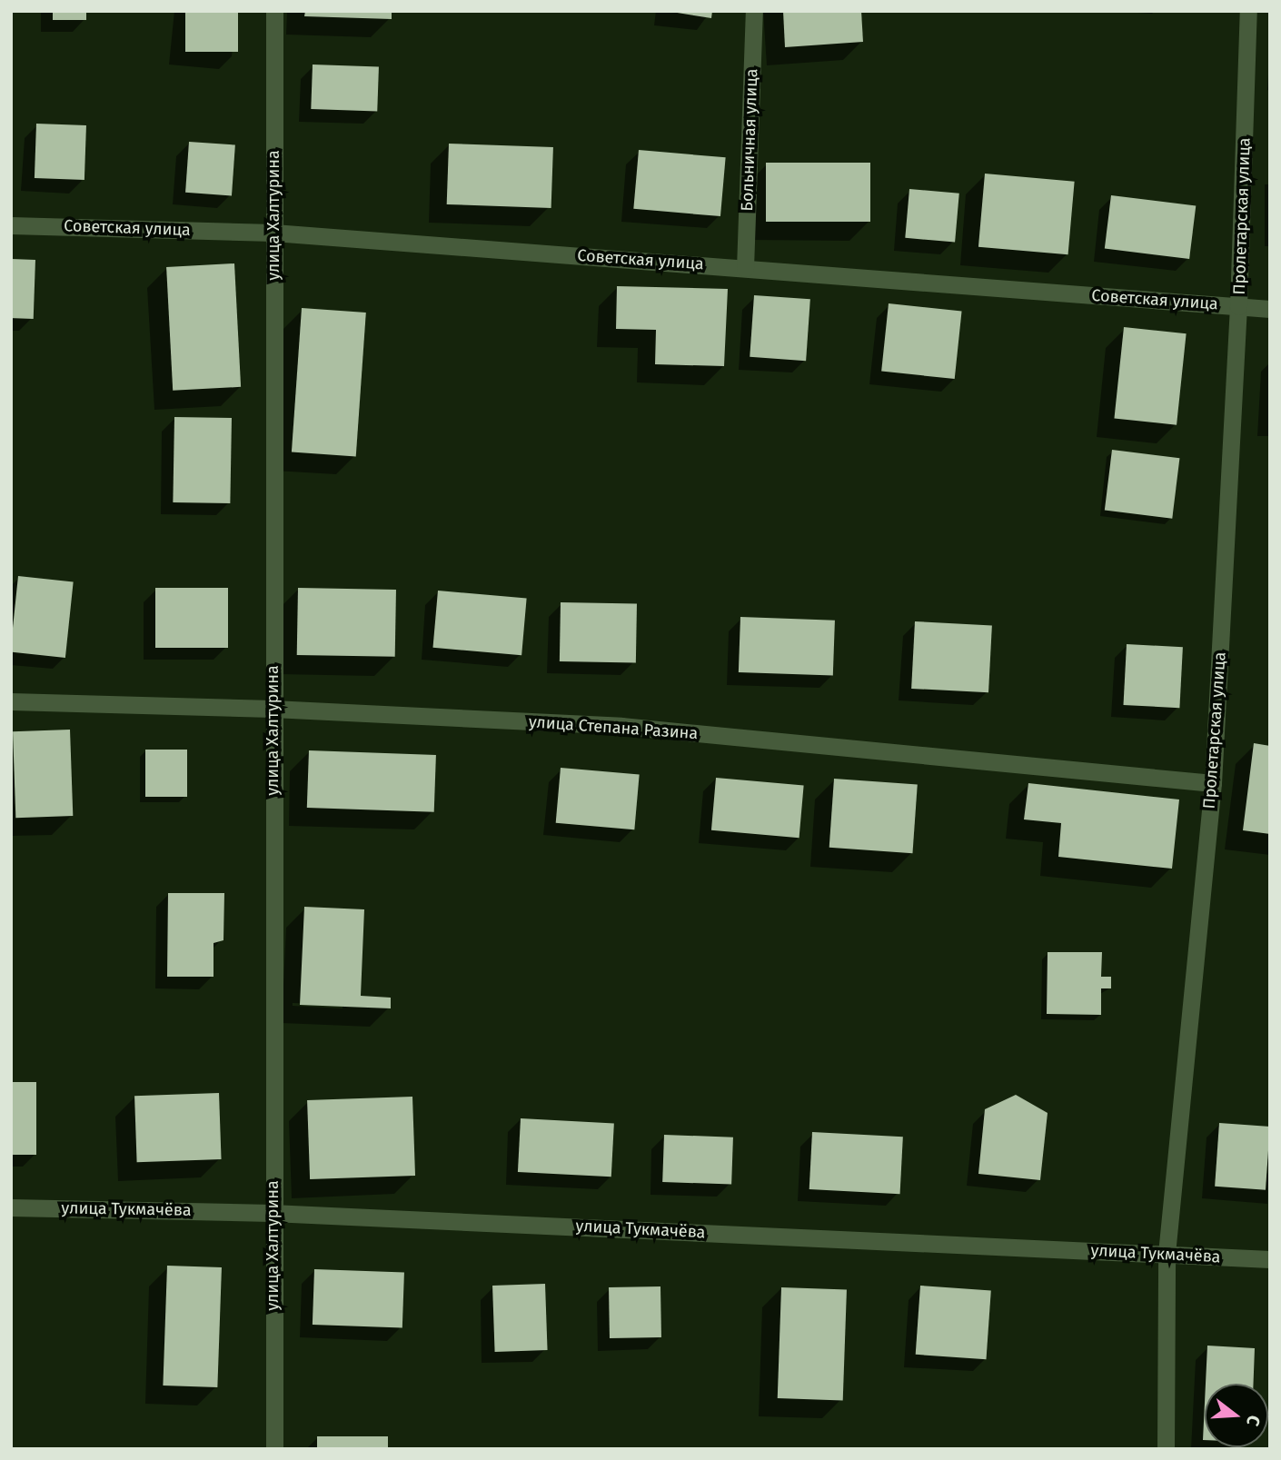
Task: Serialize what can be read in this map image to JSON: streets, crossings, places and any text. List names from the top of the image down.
{
  "streets": {
    "street": [
      "Больничная улица",
      "улица Халтурина",
      "Пролетарская улица",
      "Советская улица",
      "улица Степана Разина",
      "улица Тукмачёва"
    ]
  },
  "crossings": [
    ["Больничная улица", "Советская улица"],
    ["улица Халтурина", "Советская улица"],
    ["улица Халтурина", "улица Степана Разина"],
    ["улица Халтурина", "улица Тукмачёва"],
    ["Пролетарская улица", "Советская улица"],
    ["Пролетарская улица", "улица Степана Разина"],
    ["Пролетарская улица", "улица Тукмачёва"]
  ],
  "north": "right"
}
